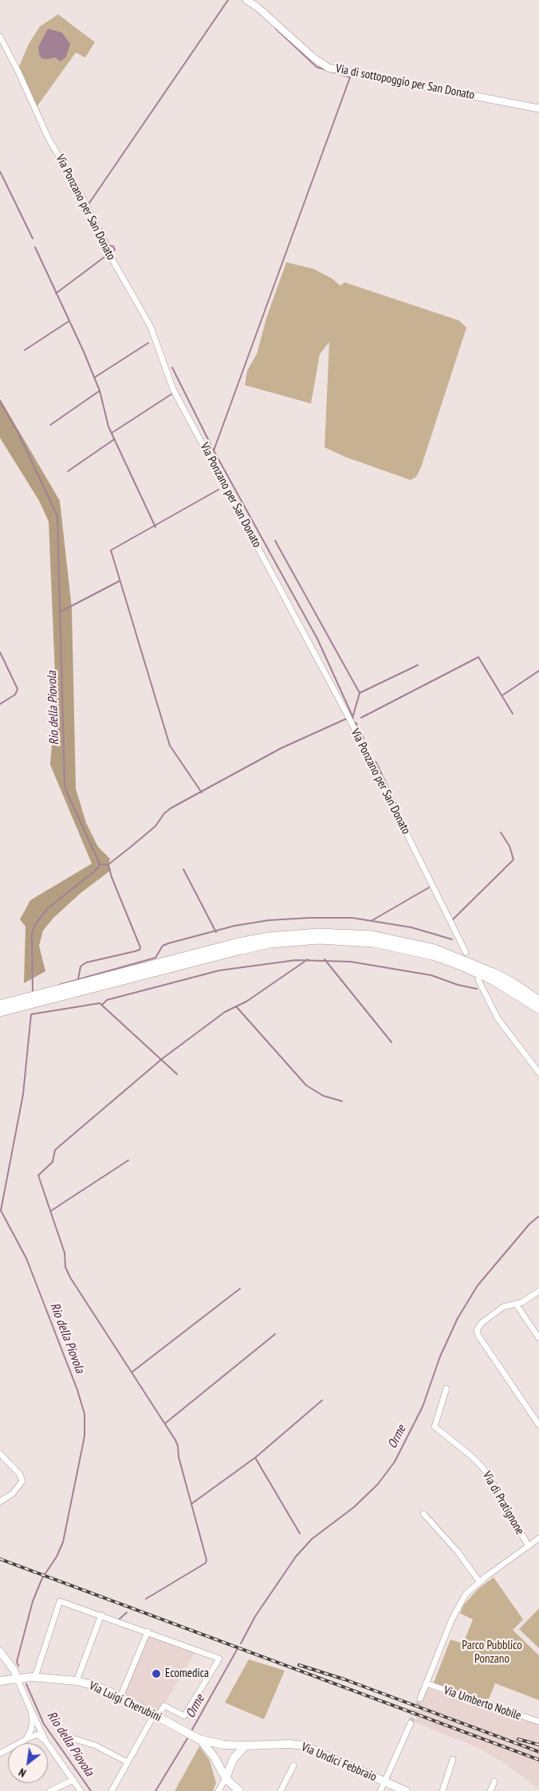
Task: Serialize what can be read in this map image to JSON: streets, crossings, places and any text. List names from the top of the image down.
{
  "streets": {
    "main road": ["Via Luigi Cherubini", "Via Undici Febbraio"],
    "street": [
      "Via di sottopoggio per San Donato",
      "Via Ponzano per San Donato",
      "Via di Pratignone",
      "Via Umberto Nobile"
    ]
  },
  "crossings": [
    ["Via di Pratignone", "Via Umberto Nobile"],
    ["Via Luigi Cherubini", "Via Undici Febbraio"]
  ],
  "water": ["Rio della Piovola", "Orme"],
  "parks": ["Parco Pubblico Ponzano"],
  "places": ["Ecomedica"],
  "north": "bottom left"
}
